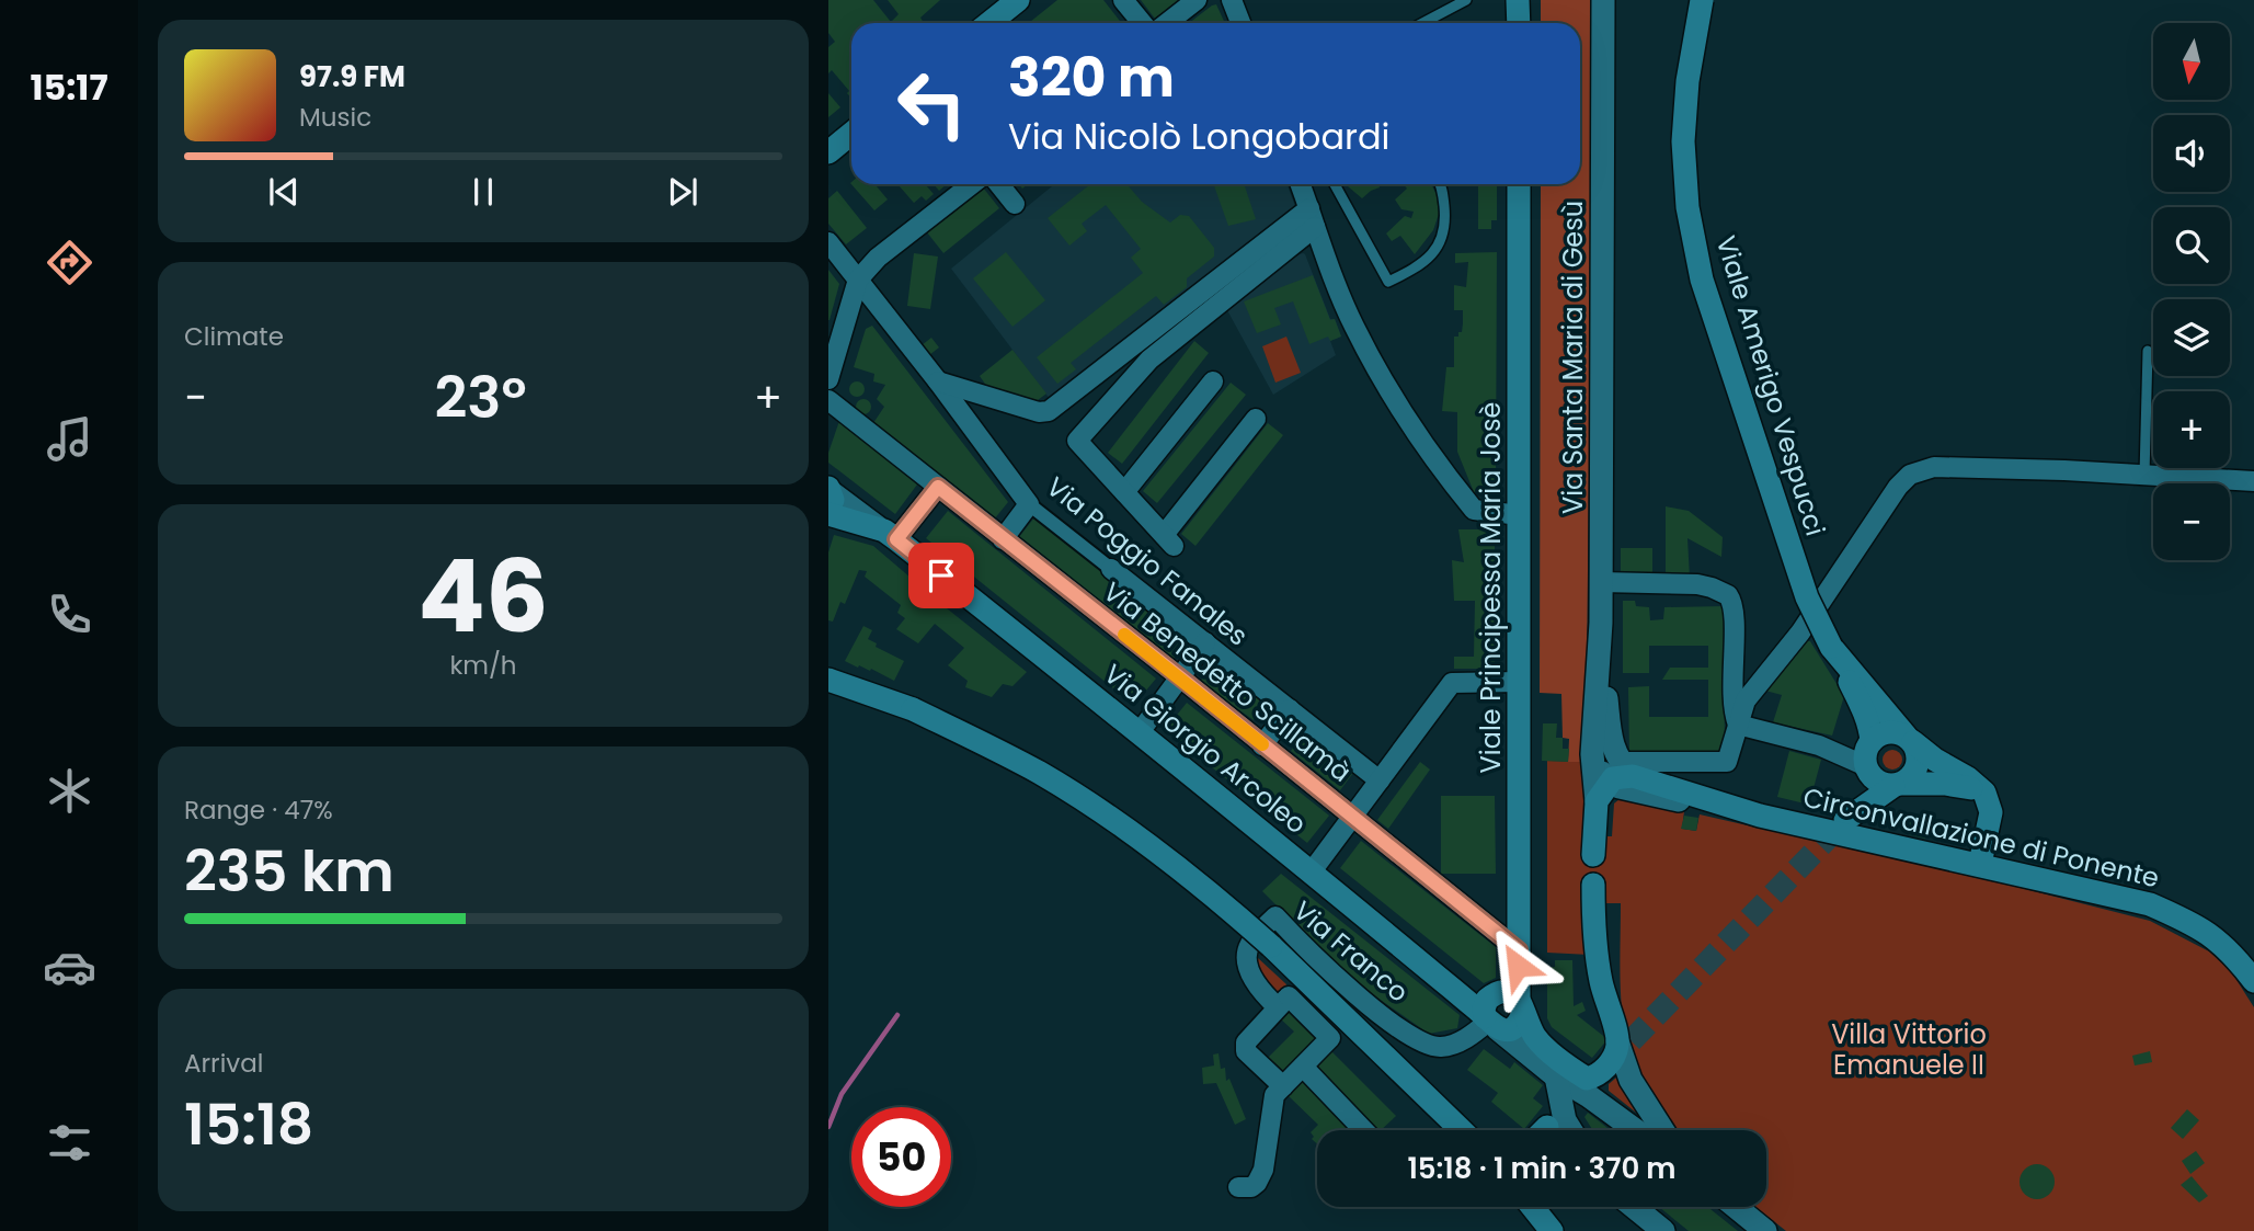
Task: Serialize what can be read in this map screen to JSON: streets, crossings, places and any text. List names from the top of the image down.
{
  "streets": {
    "main road": [
      "Viale Amerigo Vespucci",
      "Viale Principessa Maria Josè",
      "Via Giorgio Arcoleo",
      "Circonvallazione di Ponente"
    ],
    "street": [
      "Via Santa Maria di Gesù",
      "Via Poggio Fanales",
      "Via Benedetto Scillamà",
      "Via Franco"
    ]
  },
  "crossings": [
    ["Viale Principessa Maria Josè", "Via Benedetto Scillamà"],
    ["Viale Principessa Maria Josè", "Via Giorgio Arcoleo"],
    ["Viale Principessa Maria Josè", "Via Franco"],
    ["Via Giorgio Arcoleo", "Via Franco"]
  ],
  "parks": ["Villa Vittorio Emanuele II"],
  "north": "bottom",
  "page": {
    "tabs": "15:17",
    "map_buttons": ["+", "−"],
    "turn": ["320 m", "Via Nicolò Longobardi"],
    "song": ["97.9 FM", "Music"],
    "tile": [
      "Climate",
      ["46", "km/h"],
      ["Range · 47%", "235 km"],
      ["Arrival", "15:18"]
    ],
    "heat": ["−", "23°", "+"],
    "limit": "50",
    "trip": "15:18 · 1 min · 370 m"
  }
}
